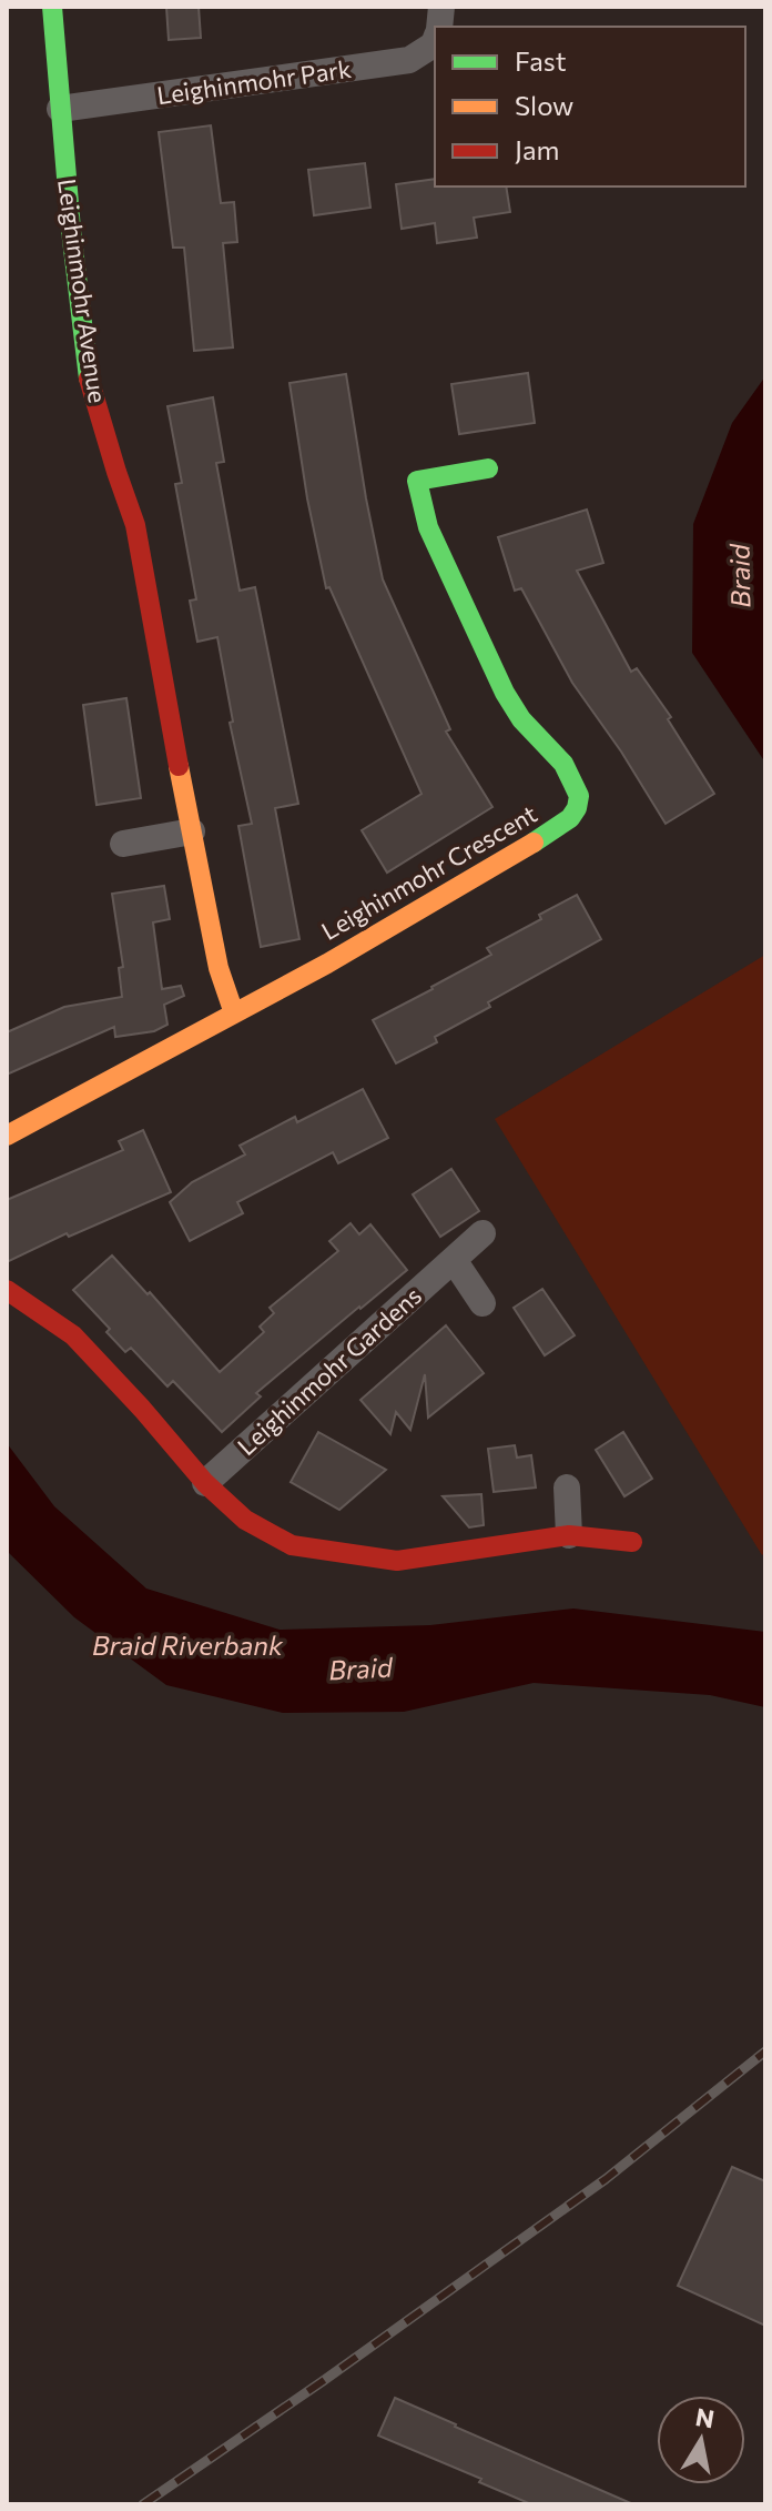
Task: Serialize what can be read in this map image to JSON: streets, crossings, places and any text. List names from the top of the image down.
{
  "streets": {
    "street": [
      "Leighinmohr Park",
      "Leighinmohr Avenue",
      "Leighinmohr Crescent",
      "Leighinmohr Gardens"
    ]
  },
  "crossings": [
    ["Leighinmohr Park", "Leighinmohr Avenue"],
    ["Leighinmohr Avenue", "Leighinmohr Crescent"]
  ],
  "water": ["Braid", "Braid Riverbank"],
  "legend": ["Fast", "Slow", "Jam"],
  "north": "top"
}
